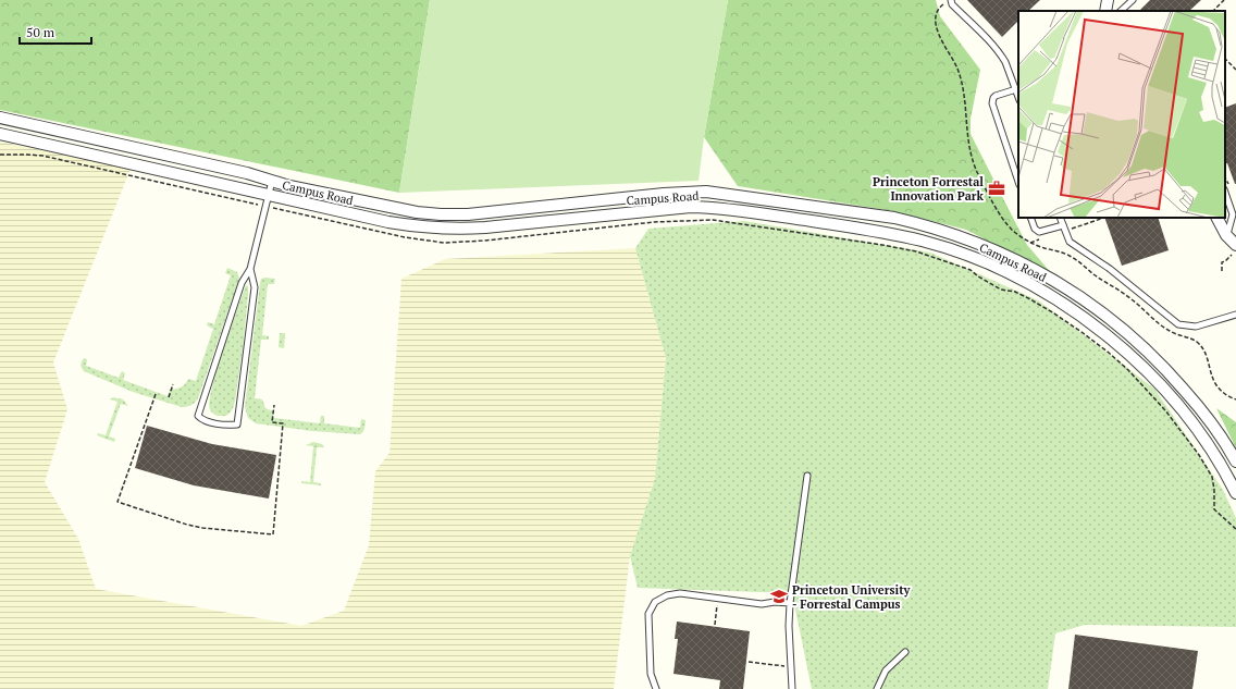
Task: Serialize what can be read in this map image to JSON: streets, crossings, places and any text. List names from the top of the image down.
{
  "streets": {
    "street": ["Campus Road"]
  },
  "places": {
    "office": ["Princeton Forrestal Innovation Park"],
    "school or university": ["Princeton University - Forrestal Campus"]
  },
  "scale_bar": "50 m"
}
